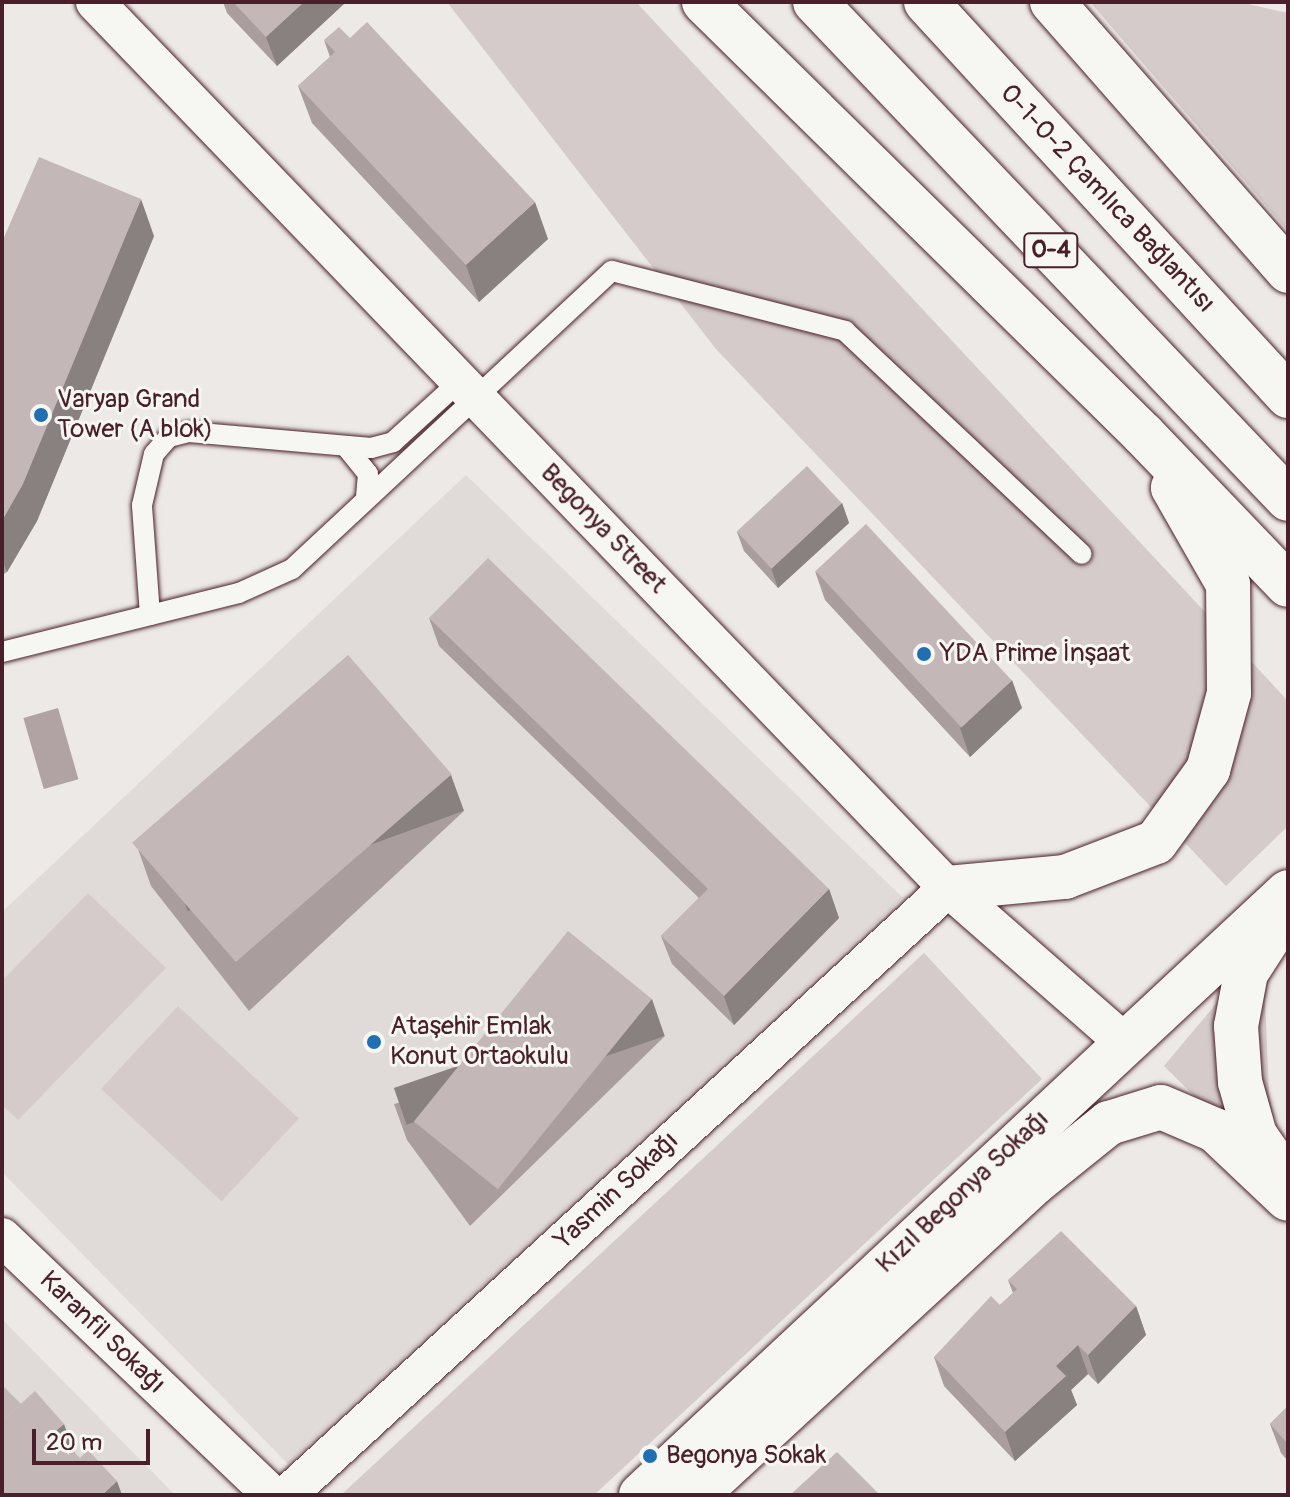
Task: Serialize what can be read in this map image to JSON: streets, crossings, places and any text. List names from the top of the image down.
{
  "streets": {
    "main road": ["O-1-O-2 Çamlıca Bağlantısı", "O-4", "Kızıl Begonya Sokağı"],
    "street": ["Begonya Street", "Yasmin Sokağı", "Karanfil Sokağı"]
  },
  "crossings": [
    ["Begonya Street", "Yasmin Sokağı"],
    ["Begonya Street", "Kızıl Begonya Sokağı"]
  ],
  "places": [
    "Varyap Grand Tower (A blok)",
    "YDA Prime İnşaat",
    "Ataşehir Emlak Konut Ortaokulu",
    "Begonya Sokak"
  ],
  "scale_bar": "20 m"
}
